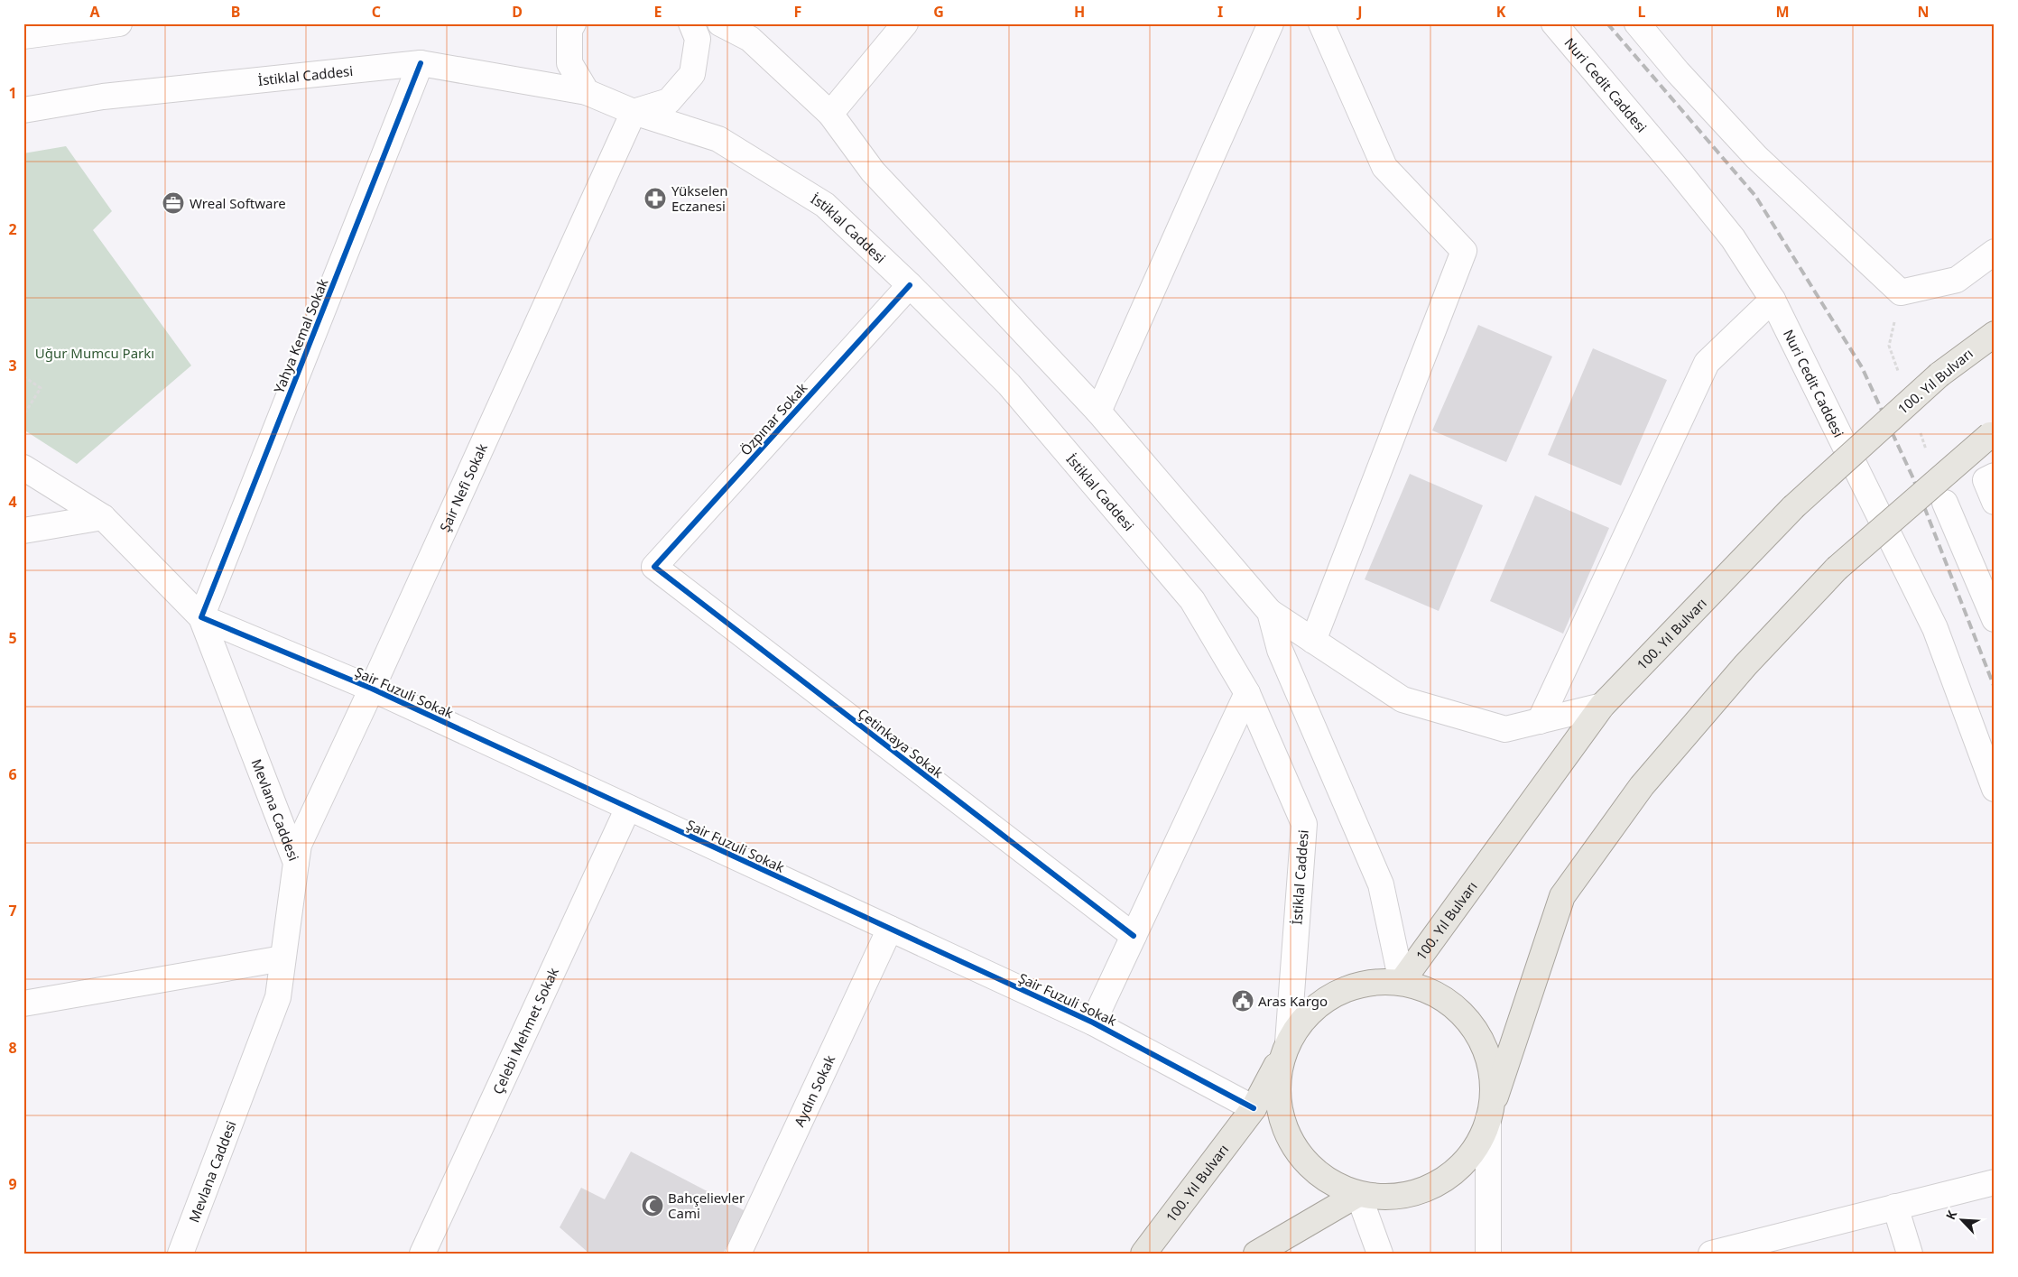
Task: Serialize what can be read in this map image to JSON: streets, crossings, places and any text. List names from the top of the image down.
{
  "streets": {
    "main road": ["100. Yıl Bulvarı"],
    "street": [
      "İstiklal Caddesi",
      "Nuri Cedit Caddesi",
      "Yahya Kemal Sokak",
      "Özpınar Sokak",
      "Şair Nefi Sokak",
      "Şair Fuzuli Sokak",
      "Çetinkaya Sokak",
      "Mevlana Caddesi",
      "Çelebi Mehmet Sokak",
      "Aydın Sokak"
    ]
  },
  "crossings": [
    ["İstiklal Caddesi", "Yahya Kemal Sokak"],
    ["İstiklal Caddesi", "100. Yıl Bulvarı"],
    ["İstiklal Caddesi", "Özpınar Sokak"],
    ["İstiklal Caddesi", "Şair Nefi Sokak"],
    ["Yahya Kemal Sokak", "Şair Fuzuli Sokak"],
    ["Yahya Kemal Sokak", "Mevlana Caddesi"],
    ["100. Yıl Bulvarı", "Şair Fuzuli Sokak"],
    ["Özpınar Sokak", "Çetinkaya Sokak"],
    ["Şair Nefi Sokak", "Şair Fuzuli Sokak"],
    ["Şair Nefi Sokak", "Mevlana Caddesi"],
    ["Şair Fuzuli Sokak", "Mevlana Caddesi"],
    ["Şair Fuzuli Sokak", "Çelebi Mehmet Sokak"],
    ["Şair Fuzuli Sokak", "Aydın Sokak"]
  ],
  "parks": ["Uğur Mumcu Parkı"],
  "places": {
    "pharmacy": ["Yükselen Eczanesi"],
    "office": ["Wreal Software"],
    "public building": ["Aras Kargo"],
    "mosque": ["Bahçelievler Cami"]
  },
  "north": "top left",
  "grid": {
    "columns": [
      "A",
      "B",
      "C",
      "D",
      "E",
      "F",
      "G",
      "H",
      "I",
      "J",
      "K",
      "L",
      "M",
      "N"
    ],
    "rows": [
      "1",
      "2",
      "3",
      "4",
      "5",
      "6",
      "7",
      "8",
      "9"
    ]
  }
}
